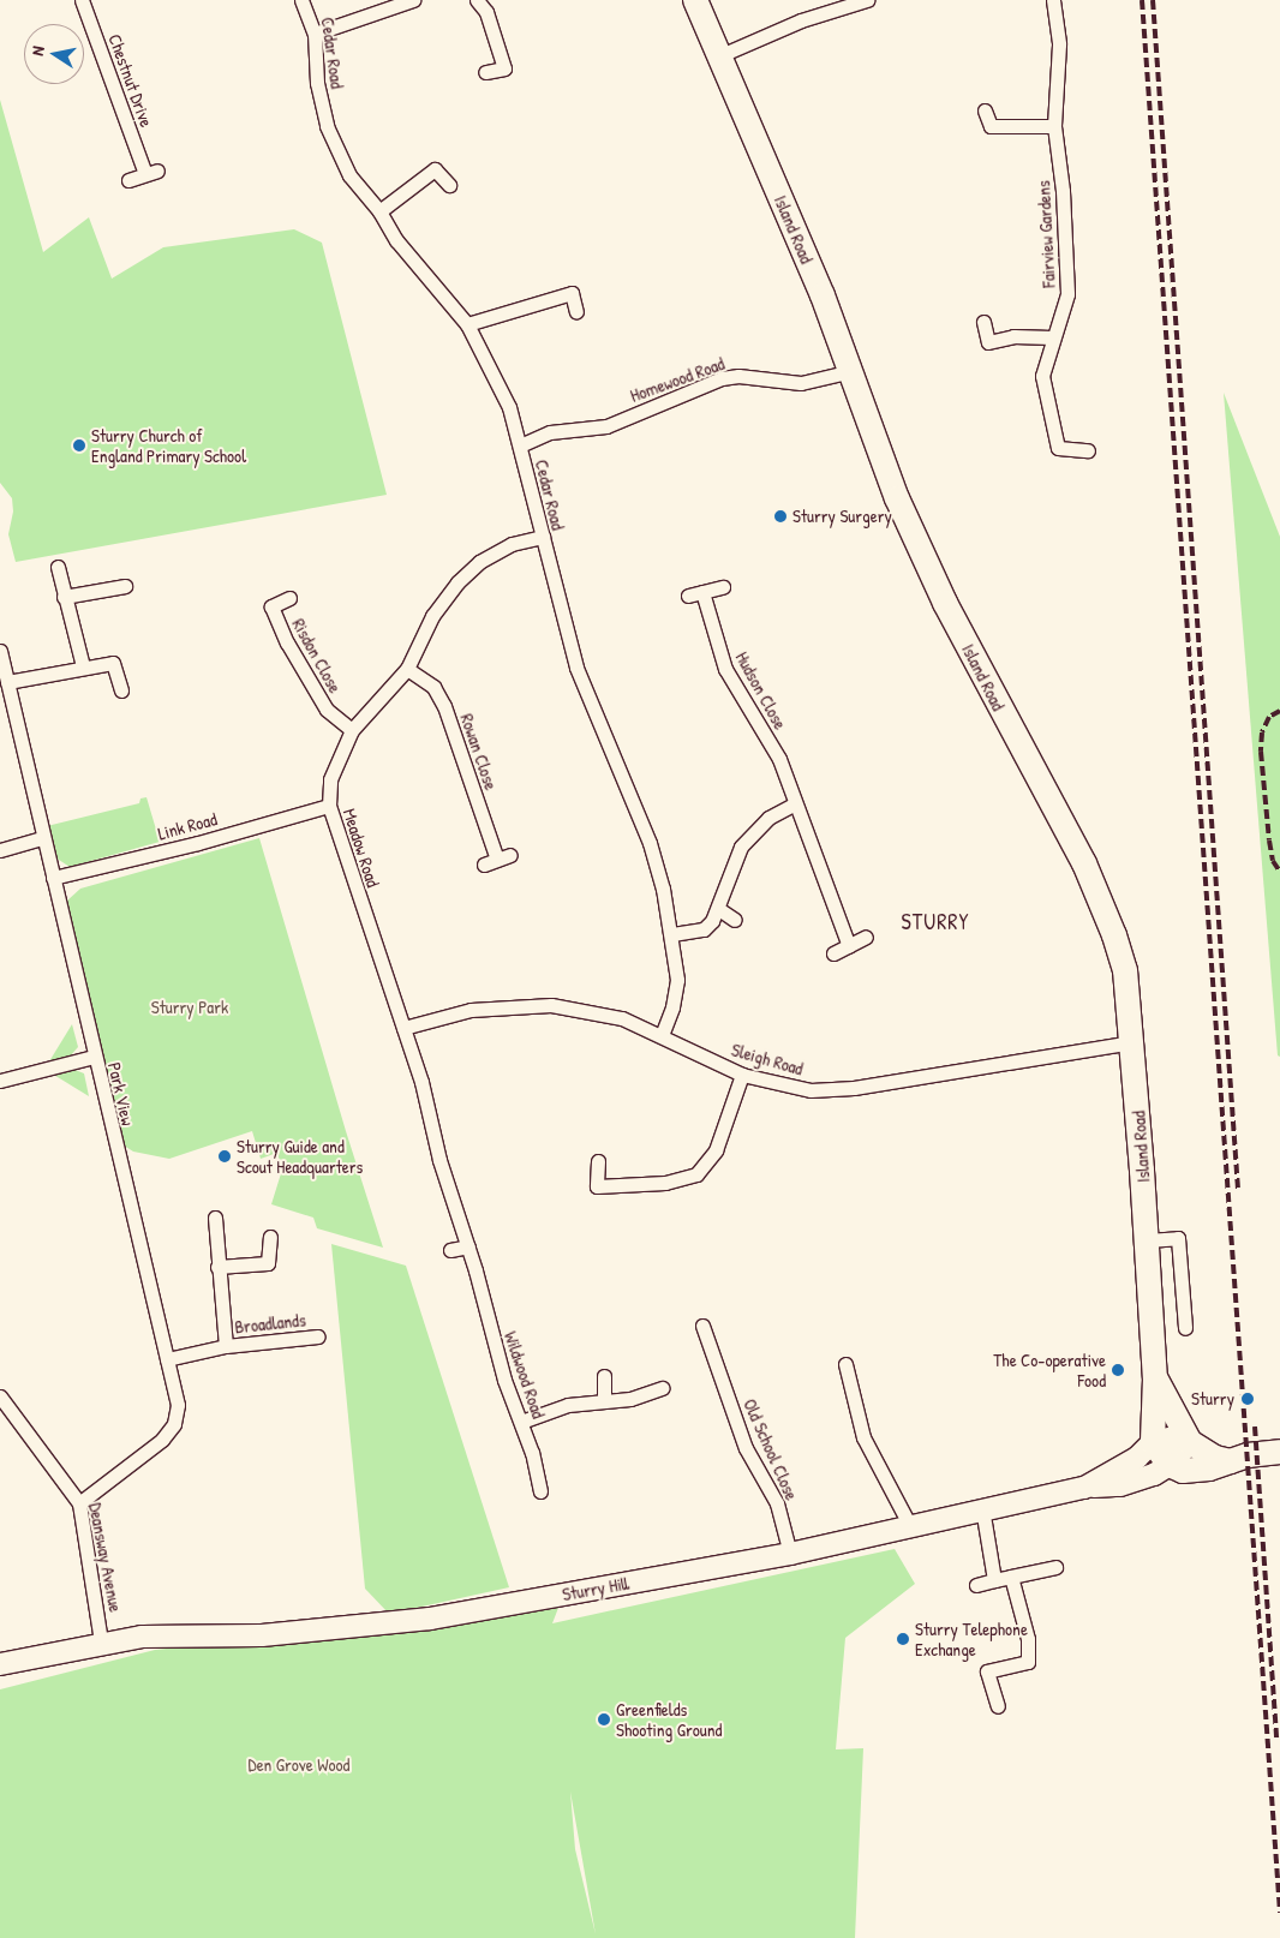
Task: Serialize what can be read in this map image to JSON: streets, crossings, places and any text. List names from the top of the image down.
{
  "streets": {
    "highway": ["Island Road"],
    "main road": ["Sturry Hill"],
    "street": [
      "Cedar Road",
      "Chestnut Drive",
      "Fairview Gardens",
      "Homewood Road",
      "Risdon Close",
      "Hudson Close",
      "Rowan Close",
      "Link Road",
      "Meadow Road",
      "Sleigh Road",
      "Park View",
      "Broadlands",
      "Wildwood Road",
      "Old School Close",
      "Deansway Avenue"
    ]
  },
  "crossings": [
    ["Cedar Road", "Homewood Road"],
    ["Cedar Road", "Meadow Road"],
    ["Cedar Road", "Sleigh Road"],
    ["Island Road", "Homewood Road"],
    ["Island Road", "Sleigh Road"],
    ["Island Road", "Sturry Hill"],
    ["Risdon Close", "Meadow Road"],
    ["Rowan Close", "Meadow Road"],
    ["Link Road", "Meadow Road"],
    ["Link Road", "Park View"],
    ["Meadow Road", "Sleigh Road"],
    ["Meadow Road", "Wildwood Road"],
    ["Park View", "Broadlands"],
    ["Park View", "Deansway Avenue"],
    ["Old School Close", "Sturry Hill"],
    ["Deansway Avenue", "Sturry Hill"]
  ],
  "districts": ["STURRY"],
  "parks": ["Sturry Park", "Den Grove Wood"],
  "places": [
    "Sturry Church of England Primary School",
    "Sturry Surgery",
    "Sturry Guide and Scout Headquarters",
    "The Co-operative Food",
    "Sturry",
    "Sturry Telephone Exchange",
    "Greenfields Shooting Ground"
  ],
  "north": "left"
}
